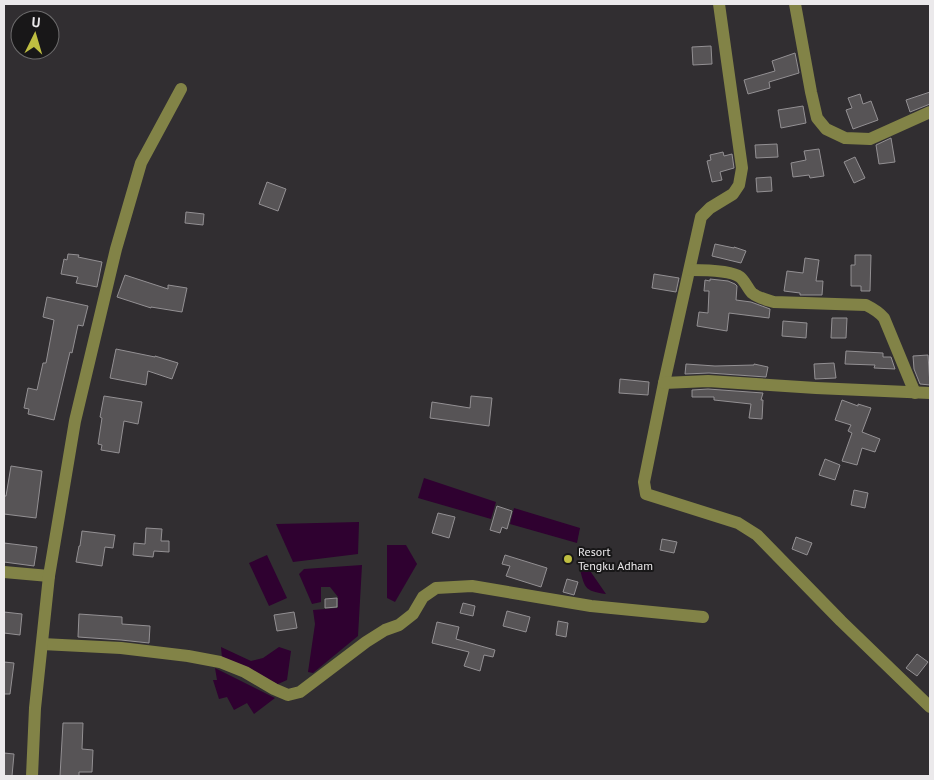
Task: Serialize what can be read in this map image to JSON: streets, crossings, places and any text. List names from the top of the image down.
{
  "places": ["Resort Tengku Adham"],
  "north": "top"
}
